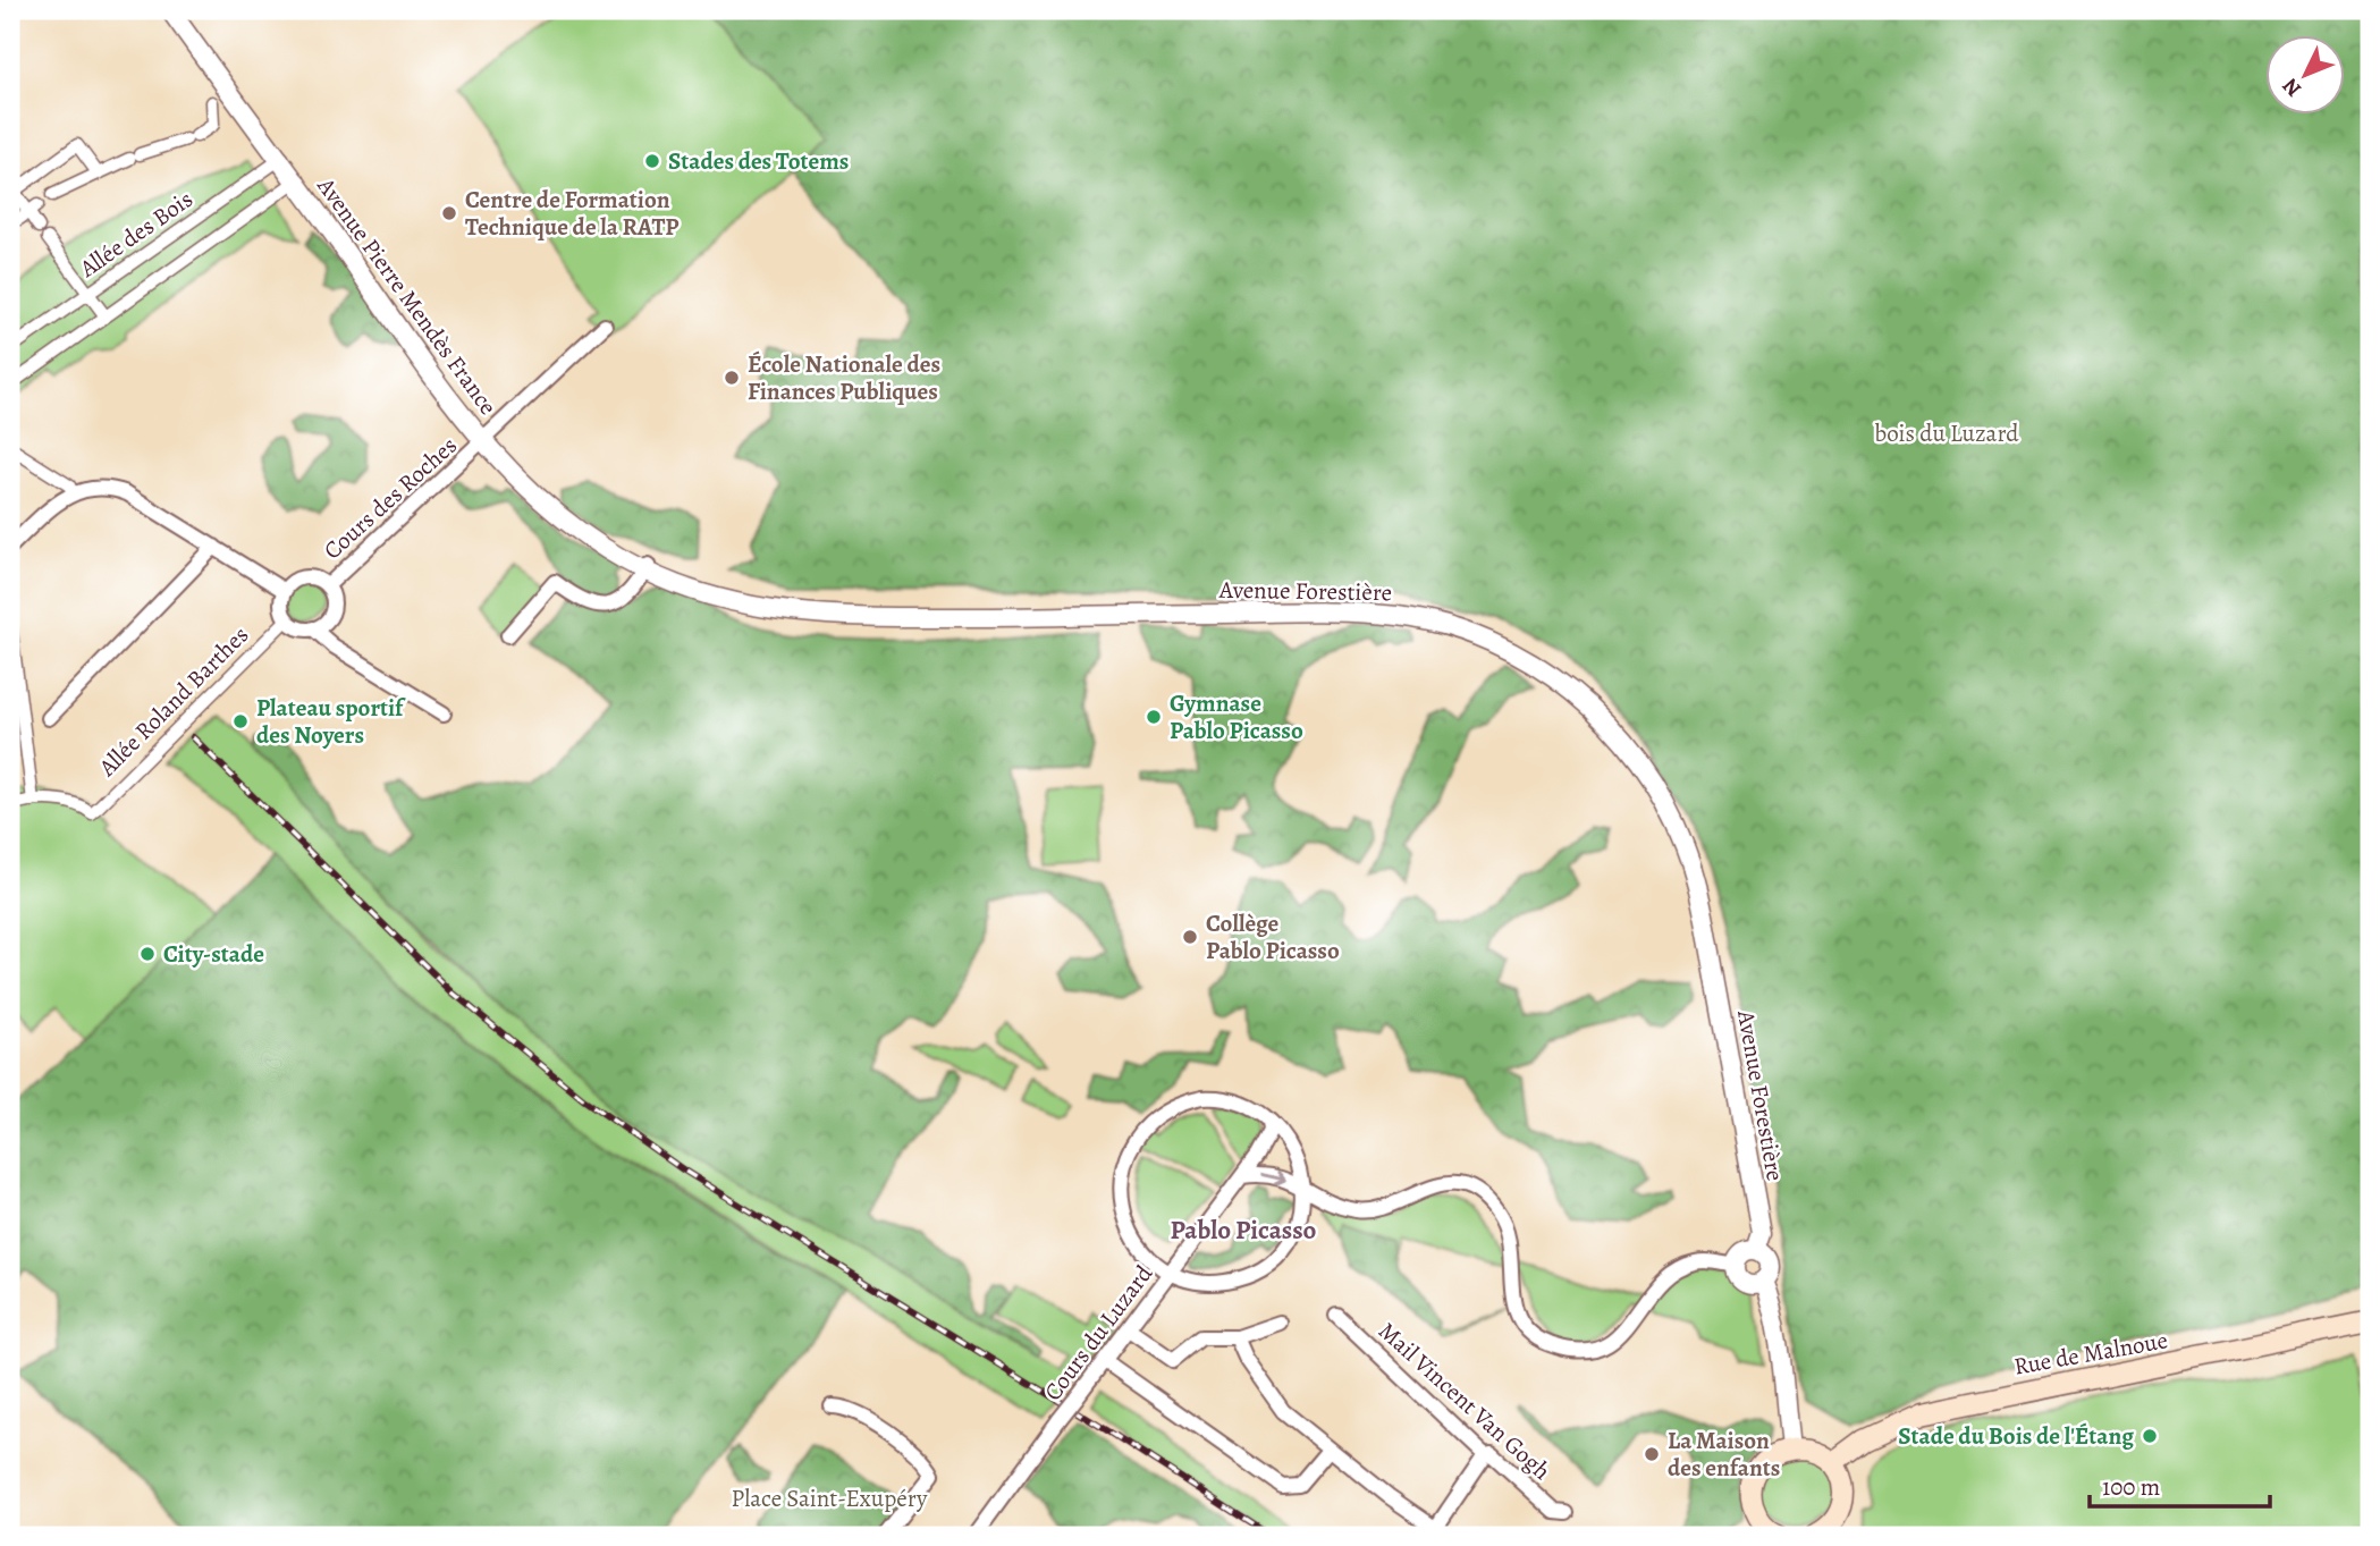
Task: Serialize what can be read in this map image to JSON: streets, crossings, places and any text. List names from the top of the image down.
{
  "streets": {
    "main road": ["Rue de Malnoue"],
    "street": [
      "Allée des Bois",
      "Avenue Pierre Mendès France",
      "Cours des Roches",
      "Avenue Forestière",
      "Allée Roland Barthes",
      "Cours du Luzard",
      "Mail Vincent Van Gogh"
    ]
  },
  "crossings": [
    ["Allée des Bois", "Avenue Pierre Mendès France"],
    ["Avenue Pierre Mendès France", "Cours des Roches"],
    ["Avenue Pierre Mendès France", "Avenue Forestière"],
    ["Cours des Roches", "Allée Roland Barthes"]
  ],
  "districts": ["Pablo Picasso"],
  "parks": ["bois du Luzard", "Place Saint-Exupéry"],
  "places": [
    "Stades des Totems",
    "Centre de Formation Technique de la RATP",
    "École Nationale des Finances Publiques",
    "Gymnase Pablo Picasso",
    "Plateau sportif des Noyers",
    "Collège Pablo Picasso",
    "City-stade",
    "Stade du Bois de l'Étang",
    "La Maison des enfants"
  ],
  "scale_bar": "100 m",
  "north": "bottom left"
}
